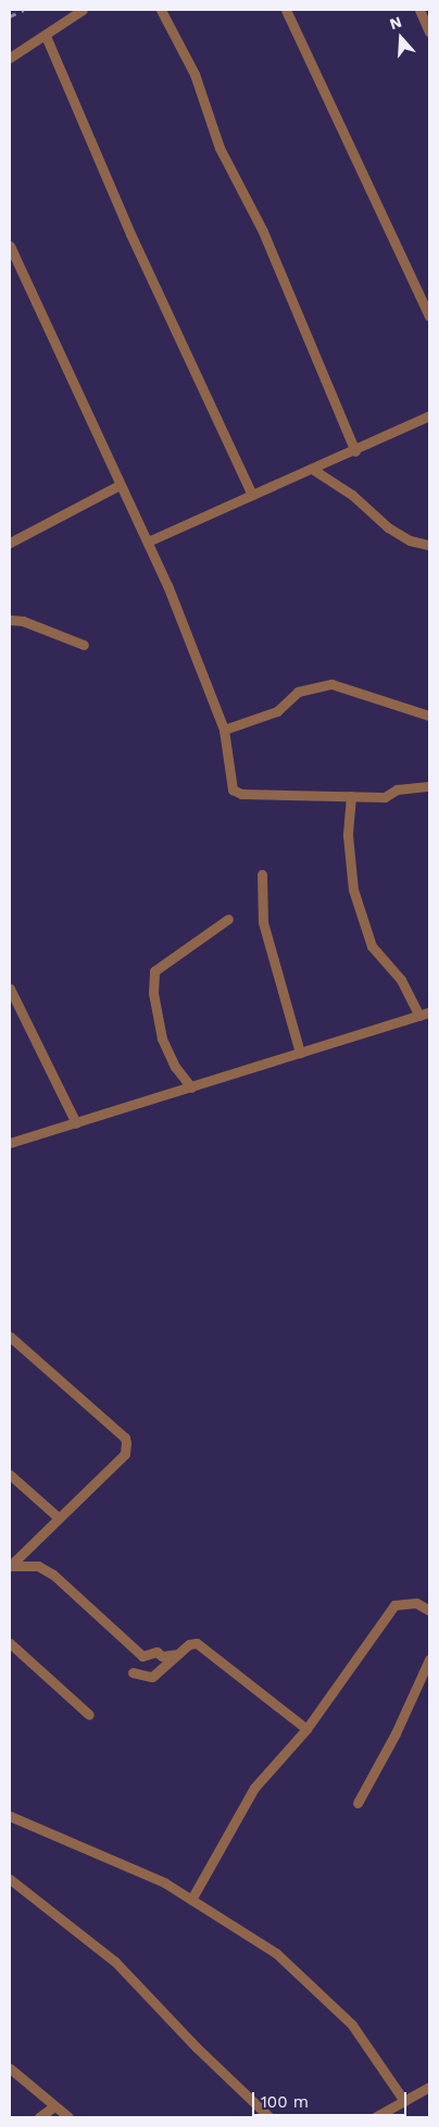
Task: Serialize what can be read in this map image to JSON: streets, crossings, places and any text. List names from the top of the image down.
{
  "scale_bar": "100 m",
  "north": "top"
}
